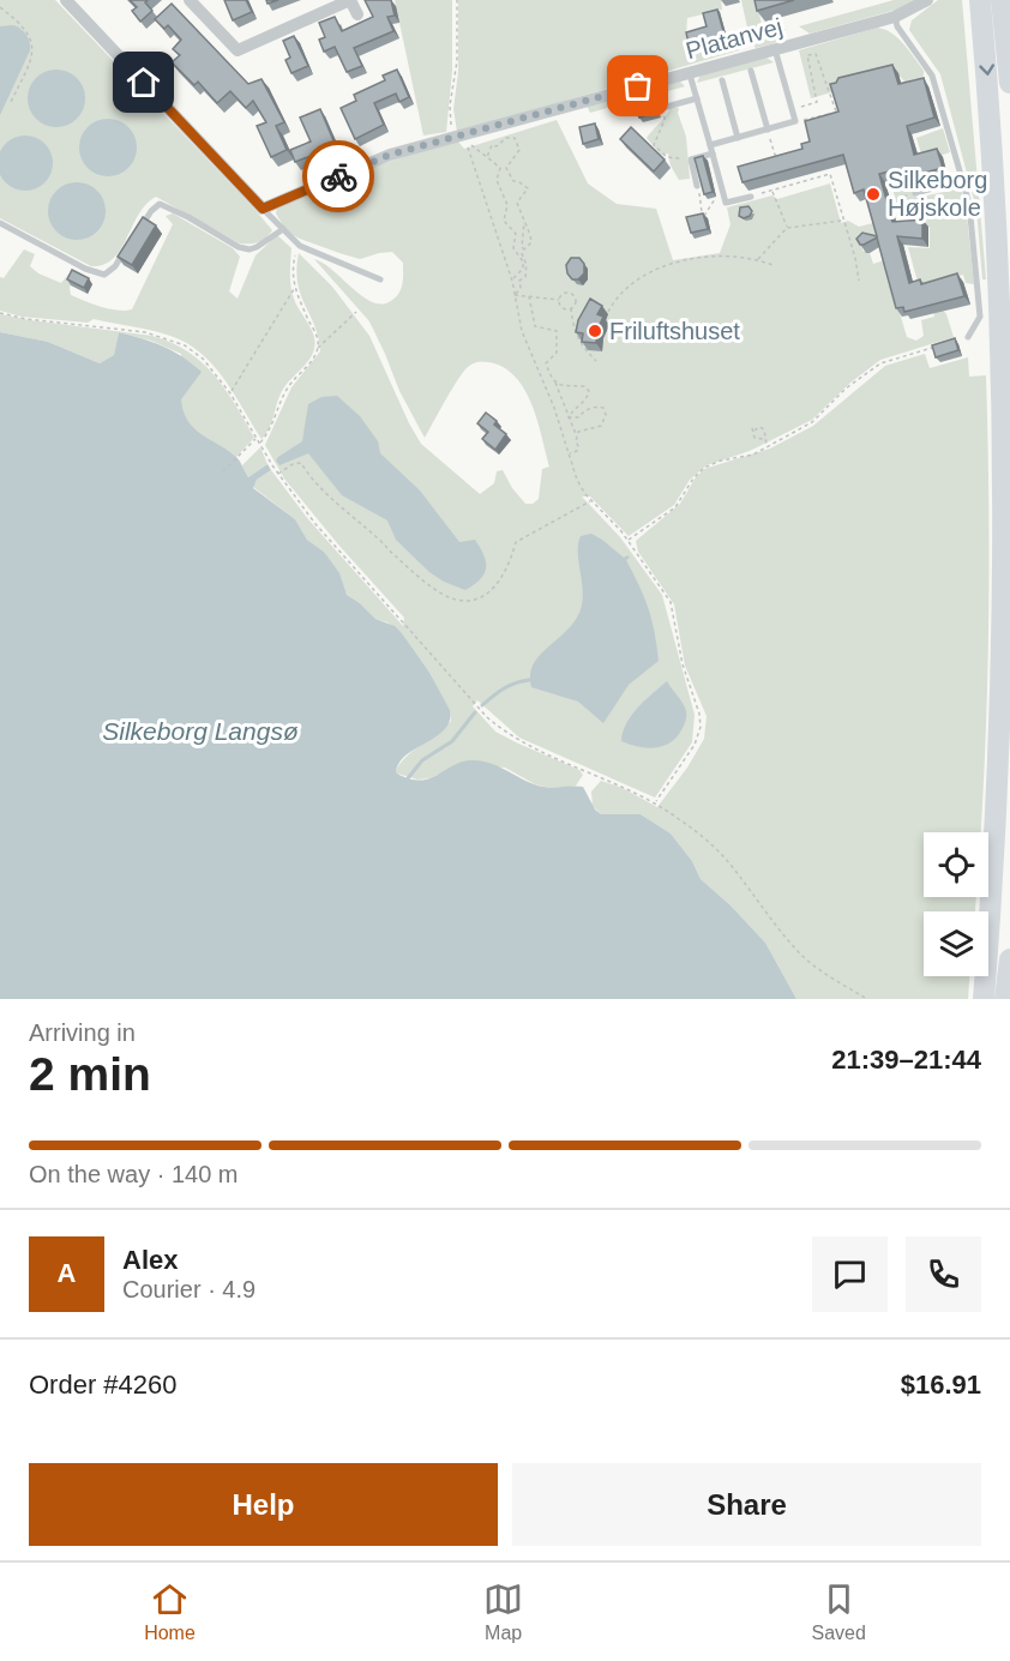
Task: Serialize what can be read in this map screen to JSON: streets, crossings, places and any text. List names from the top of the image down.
{
  "streets": {
    "street": ["Platanvej"]
  },
  "water": ["Silkeborg Langsø"],
  "places": ["Silkeborg Højskole", "Friluftshuset"],
  "page": {
    "heading": ["2 min", "Arriving in", "21:39–21:44"],
    "panel": [
      "Alex",
      "Courier · 4.9",
      "Order #4260",
      "$16.91"
    ],
    "bar": "On the way · 140 m",
    "round": "A",
    "buttons": ["Help", "Share"],
    "tabs": ["Home", "Map", "Saved"]
  }
}
